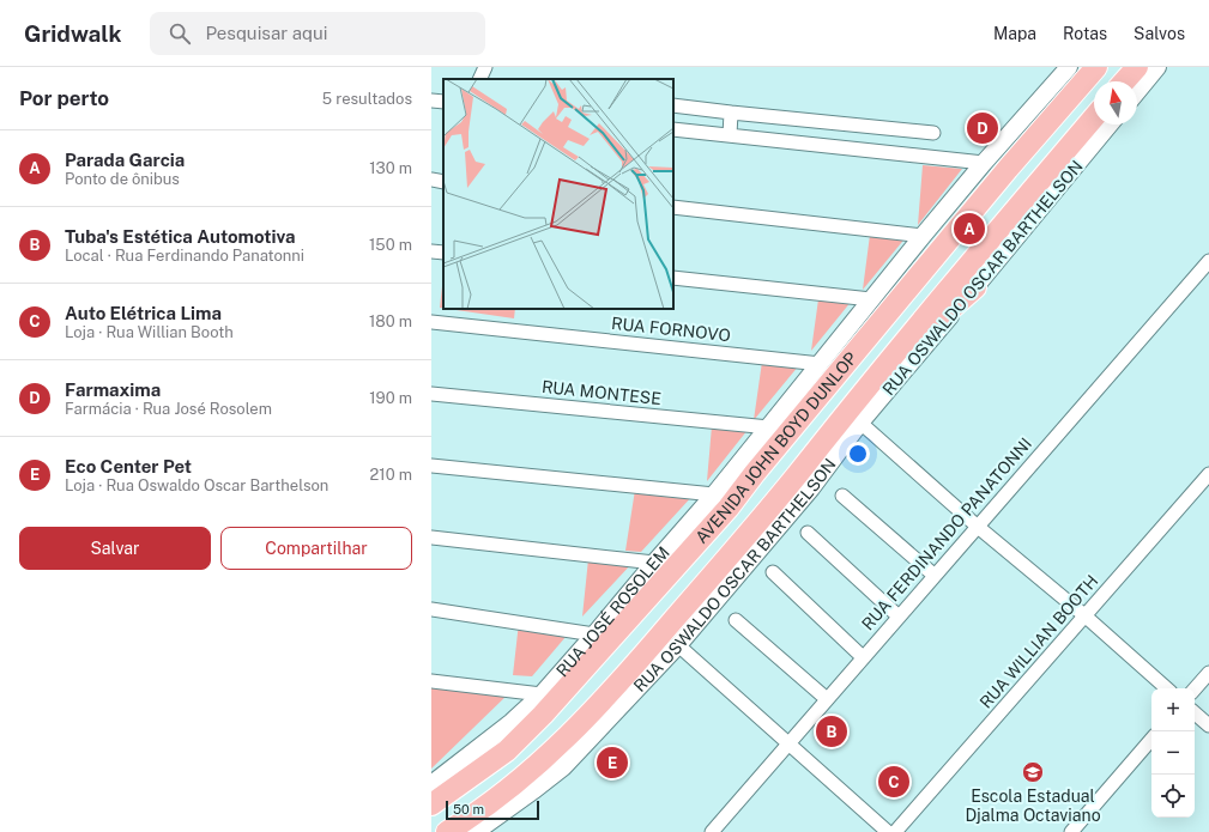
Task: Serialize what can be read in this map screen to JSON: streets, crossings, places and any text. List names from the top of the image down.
{
  "streets": {
    "main road": ["AVENIDA JOHN BOYD DUNLOP"],
    "street": [
      "RUA OSWALDO OSCAR BARTHELSON",
      "RUA FORNOVO",
      "RUA MONTESE",
      "RUA FERDINANDO PANATONNI",
      "RUA JOSÉ ROSOLEM",
      "RUA WILLIAN BOOTH"
    ]
  },
  "crossings": [
    ["RUA FORNOVO", "RUA JOSÉ ROSOLEM"],
    ["RUA MONTESE", "RUA JOSÉ ROSOLEM"]
  ],
  "places": {
    "school or university": ["Escola Estadual Djalma Octaviano"]
  },
  "scale_bar": "50 m",
  "north": "top",
  "page": {
    "header": "Gridwalk",
    "search": "Pesquisar aqui",
    "nav": ["Mapa", "Rotas", "Salvos"],
    "heading": ["Por perto", "5 resultados"],
    "pins": [
      "D",
      "A",
      "B",
      "E",
      "C"
    ],
    "list": [
      {
        "mark": "A",
        "name": "Parada Garcia",
        "note": "Ponto de ônibus",
        "value": "130 m"
      },
      {
        "mark": "B",
        "name": "Tuba's Estética Automotiva",
        "note": "Local · Rua Ferdinando Panatonni",
        "value": "150 m"
      },
      {
        "mark": "C",
        "name": "Auto Elétrica Lima",
        "note": "Loja · Rua Willian Booth",
        "value": "180 m"
      },
      {
        "mark": "D",
        "name": "Farmaxima",
        "note": "Farmácia · Rua José Rosolem",
        "value": "190 m"
      },
      {
        "mark": "E",
        "name": "Eco Center Pet",
        "note": "Loja · Rua Oswaldo Oscar Barthelson",
        "value": "210 m"
      }
    ],
    "buttons": ["Salvar", "Compartilhar"],
    "map_buttons": ["+", "−"],
    "scale": "50 m"
  }
}
